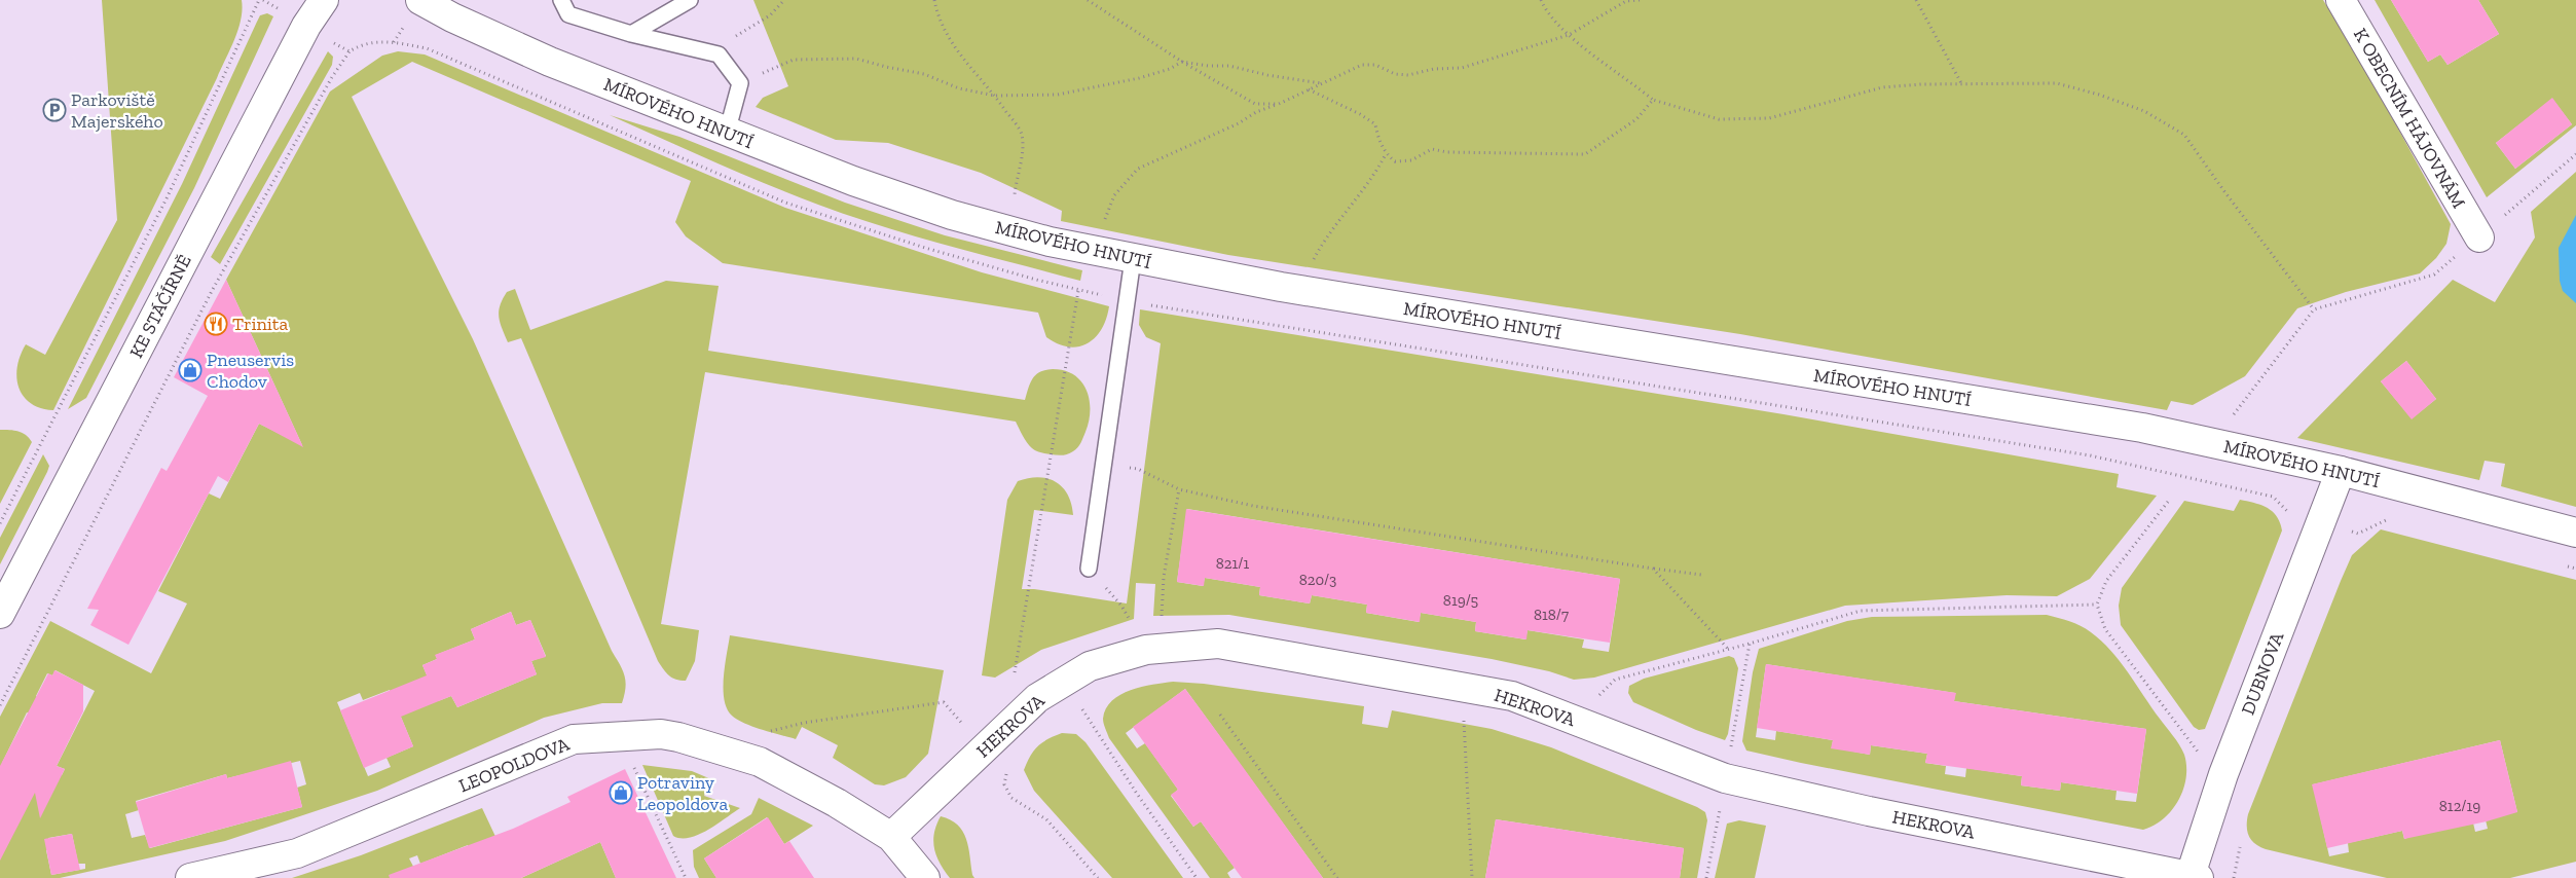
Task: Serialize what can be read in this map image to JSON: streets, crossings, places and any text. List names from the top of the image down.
{
  "streets": {
    "street": [
      "MÍROVÉHO HNUTÍ",
      "K OBECNÍM HÁJOVNÁM",
      "KE STÁČÍRNĚ",
      "DUBNOVA",
      "HEKROVA",
      "LEOPOLDOVA"
    ]
  },
  "crossings": [
    ["MÍROVÉHO HNUTÍ", "DUBNOVA"],
    ["DUBNOVA", "HEKROVA"],
    ["HEKROVA", "LEOPOLDOVA"]
  ],
  "places": {
    "parking": ["Parkoviště Majerského"],
    "restaurant": ["Trinita"],
    "shop": ["Pneuservis Chodov", "Potraviny Leopoldova"]
  },
  "house_numbers": [
    "821/1",
    "820/3",
    "819/5",
    "818/7",
    "812/19"
  ]
}
